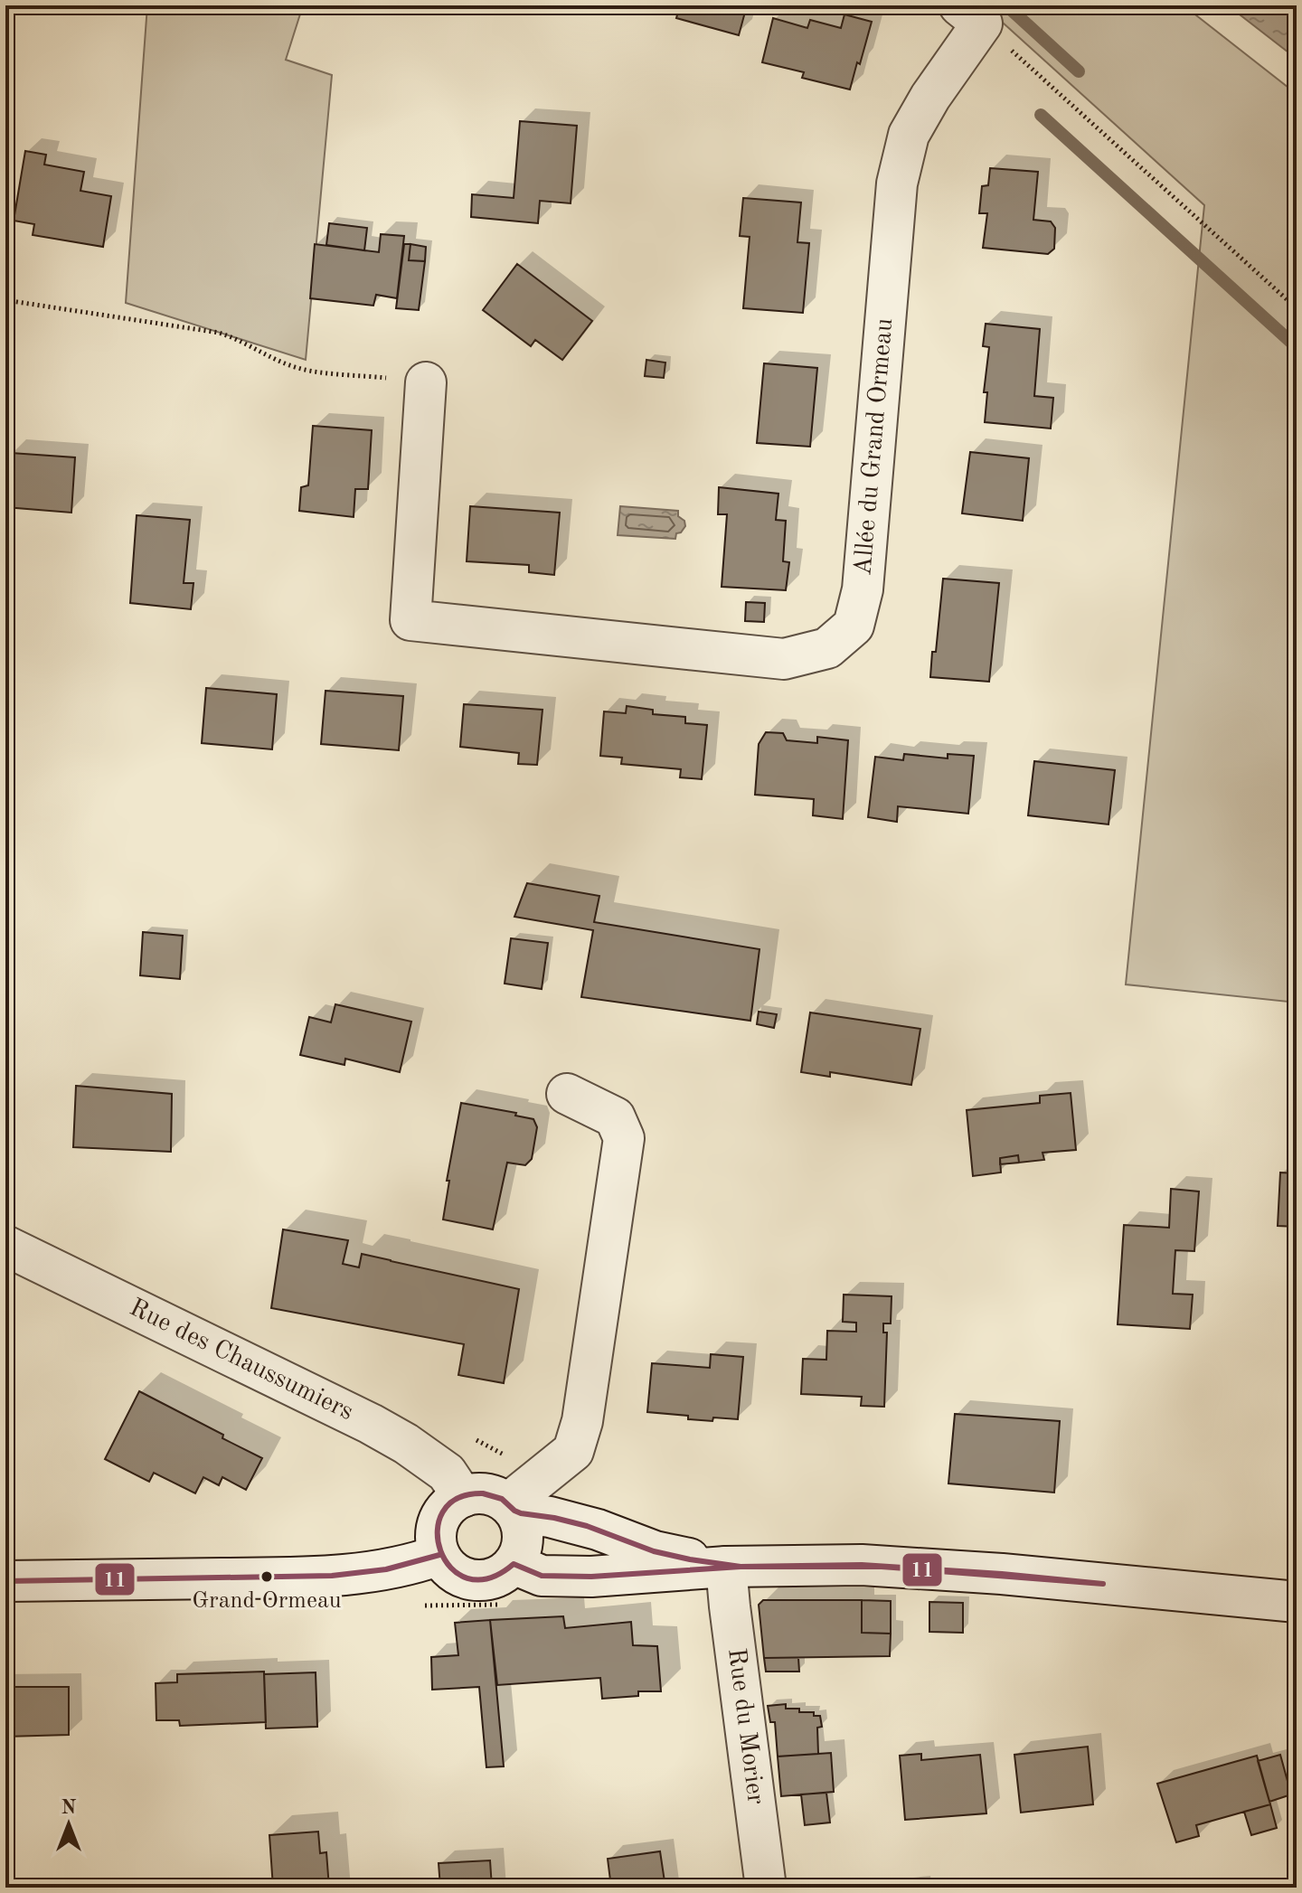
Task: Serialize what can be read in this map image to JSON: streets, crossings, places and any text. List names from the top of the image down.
{
  "streets": {
    "street": ["Allée du Grand Ormeau", "Rue des Chaussumiers", "Rue du Morier"]
  },
  "places": ["Grand Ormeau"],
  "lines": ["transit line 11"],
  "north": "top"
}
